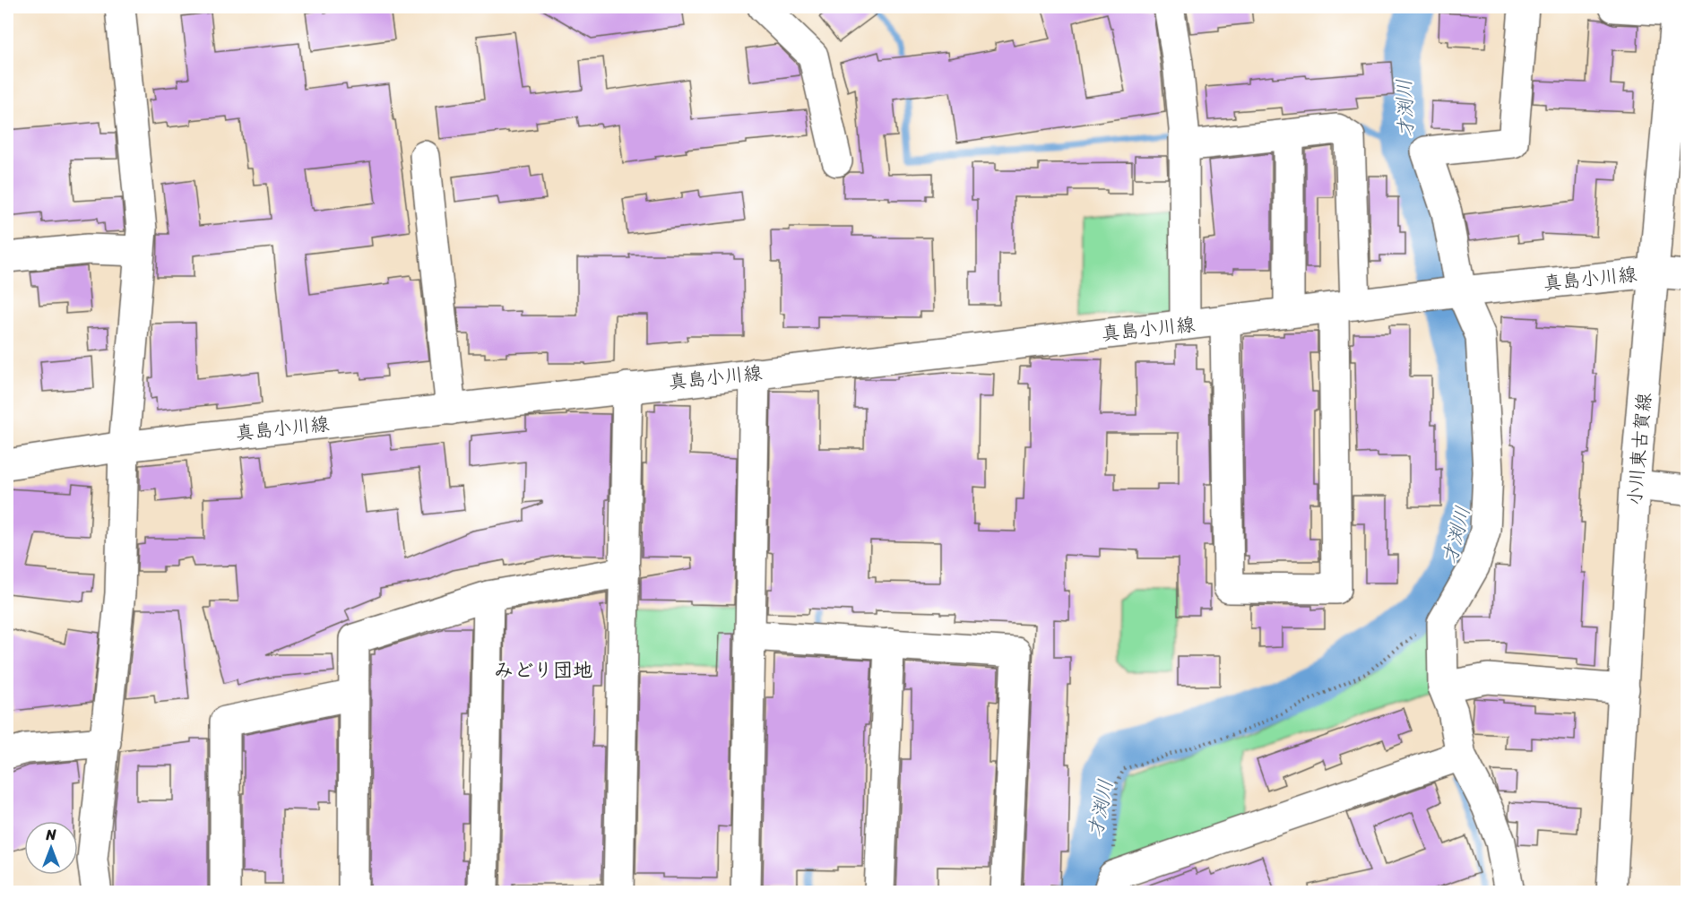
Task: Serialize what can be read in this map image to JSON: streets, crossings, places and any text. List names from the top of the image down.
{
  "streets": {
    "street": ["真島小川線", "小川東古賀線"]
  },
  "crossings": [
    ["真島小川線", "小川東古賀線"]
  ],
  "districts": ["みどり団地"],
  "water": ["才渕川"],
  "north": "top"
}
